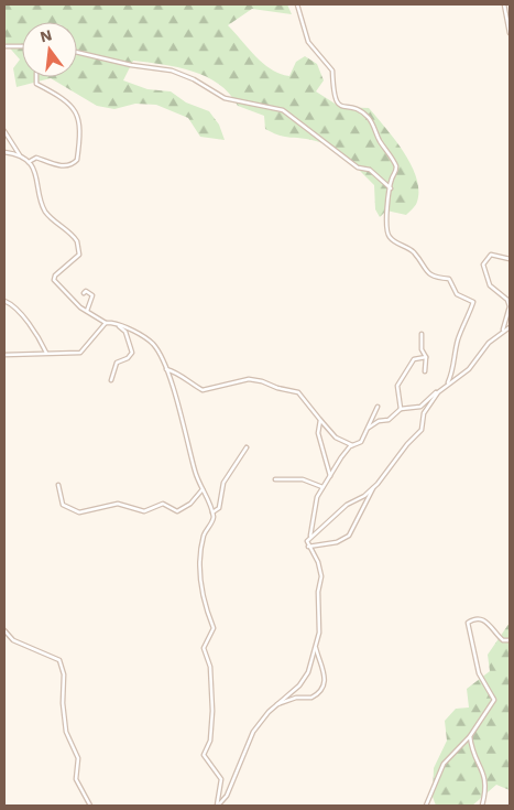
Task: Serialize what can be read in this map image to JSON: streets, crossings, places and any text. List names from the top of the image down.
{
  "north": "top"
}
